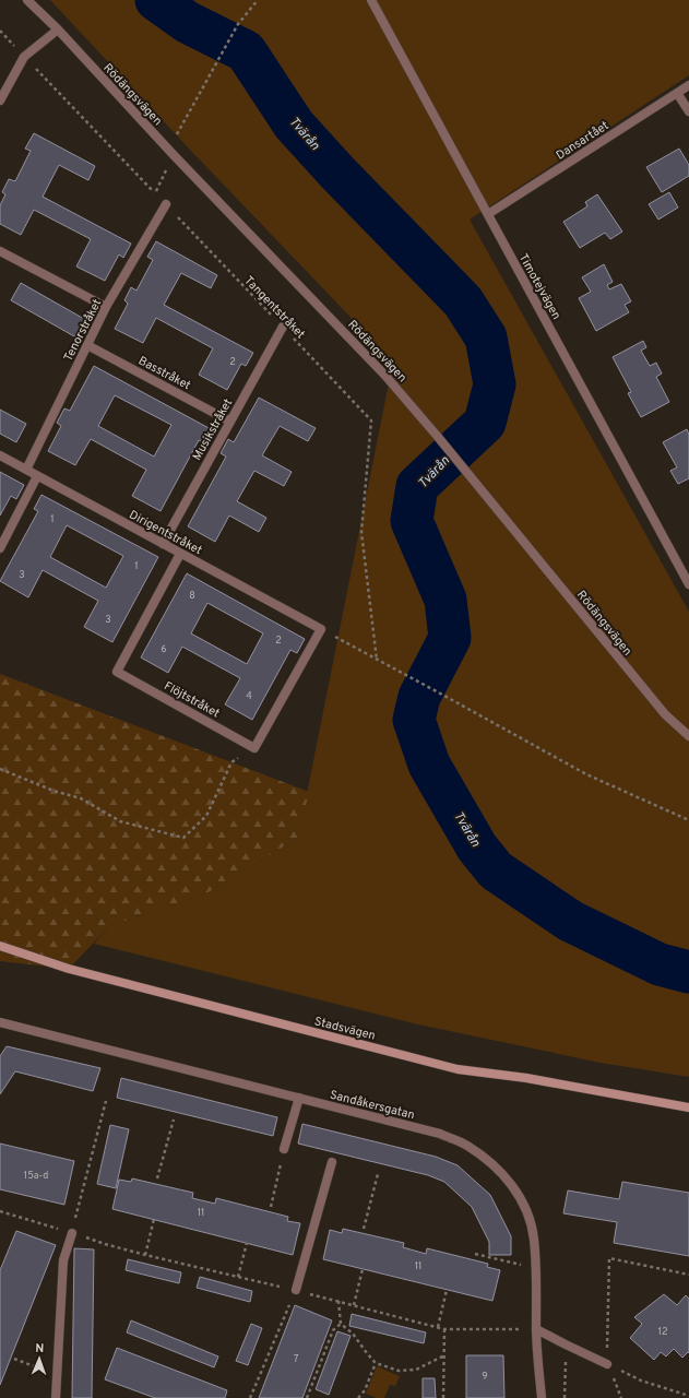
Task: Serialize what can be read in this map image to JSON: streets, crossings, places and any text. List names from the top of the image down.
{
  "streets": {
    "main road": ["Stadsvägen"],
    "street": [
      "Rödängsvägen",
      "Dansartået",
      "Timotejvägen",
      "Tenorstråket",
      "Basstråket",
      "Musikstråket",
      "Dirigentstråket",
      "Flöjtstråket",
      "Sandåkersgatan"
    ],
    "path": ["Tangentstråket"]
  },
  "crossings": [
    ["Dansartået", "Timotejvägen"],
    ["Tangentstråket", "Tenorstråket"],
    ["Tangentstråket", "Musikstråket"],
    ["Tenorstråket", "Basstråket"],
    ["Tenorstråket", "Dirigentstråket"],
    ["Basstråket", "Musikstråket"],
    ["Musikstråket", "Dirigentstråket"],
    ["Dirigentstråket", "Flöjtstråket"]
  ],
  "water": ["Tvärån"],
  "house_numbers": [
    "2",
    "1",
    "1",
    "3",
    "8",
    "3",
    "2",
    "6",
    "4",
    "15a-d",
    "11",
    "11",
    "12",
    "7",
    "9"
  ],
  "north": "top"
}
